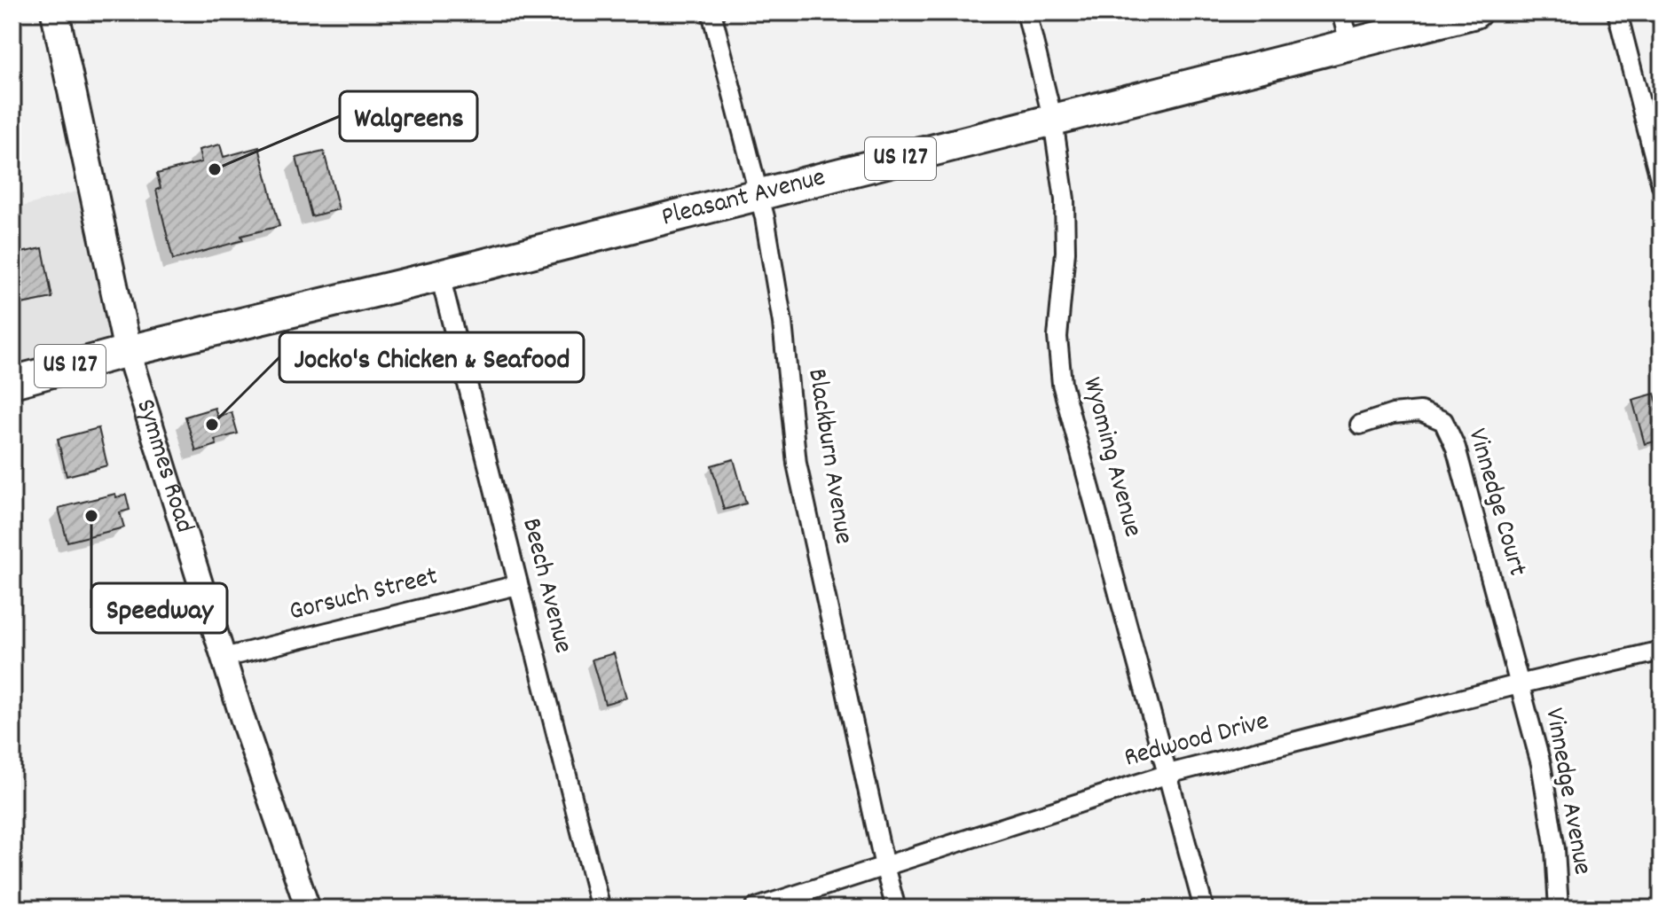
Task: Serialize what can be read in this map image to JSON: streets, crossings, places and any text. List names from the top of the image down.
{
  "streets": {
    "main road": ["US 127", "Pleasant Avenue", "Symmes Road"],
    "street": [
      "Blackburn Avenue",
      "Wyoming Avenue",
      "Vinnedge Court",
      "Beech Avenue",
      "Gorsuch Street",
      "Redwood Drive",
      "Vinnedge Avenue"
    ]
  },
  "crossings": [
    ["Pleasant Avenue", "Blackburn Avenue"],
    ["Pleasant Avenue", "Wyoming Avenue"],
    ["Pleasant Avenue", "Symmes Road"],
    ["Pleasant Avenue", "Beech Avenue"],
    ["Blackburn Avenue", "Redwood Drive"],
    ["Wyoming Avenue", "Redwood Drive"],
    ["Symmes Road", "Gorsuch Street"],
    ["Vinnedge Court", "Redwood Drive"],
    ["Vinnedge Court", "Vinnedge Avenue"],
    ["Beech Avenue", "Gorsuch Street"],
    ["Redwood Drive", "Vinnedge Avenue"]
  ],
  "places": ["Walgreens", "Jocko's Chicken & Seafood", "Speedway"]
}
